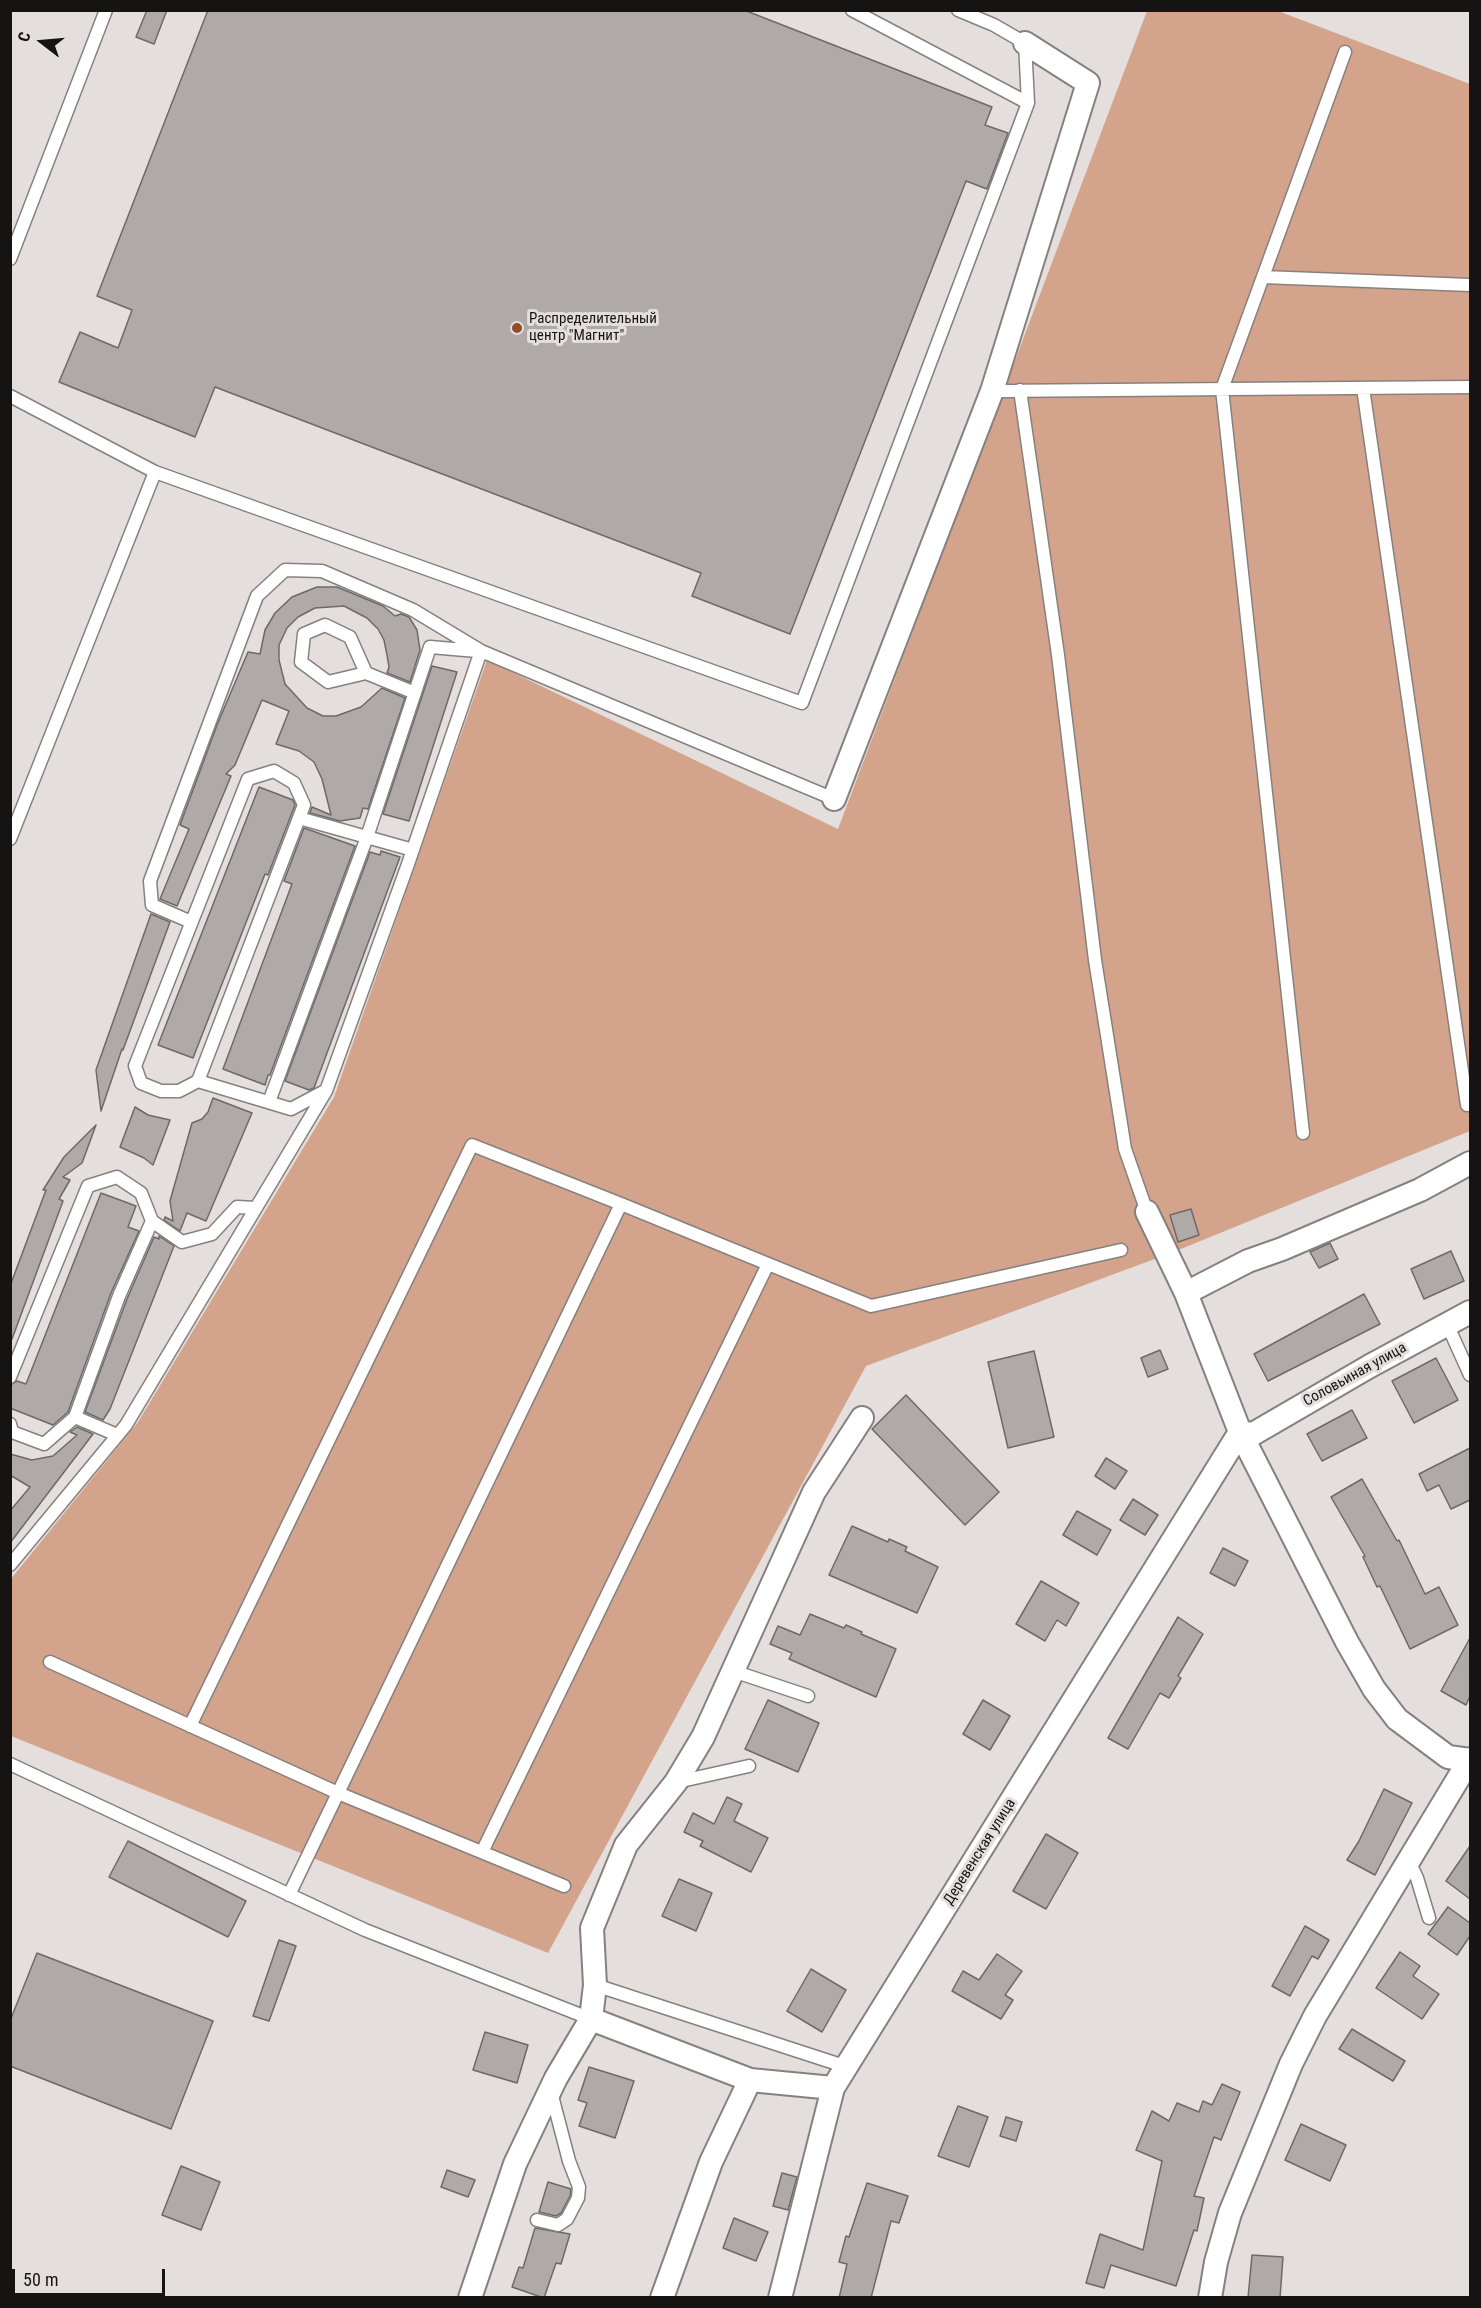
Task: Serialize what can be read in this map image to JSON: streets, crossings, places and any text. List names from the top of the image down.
{
  "streets": {
    "street": ["Соловьиная улица", "Деревенская улица"]
  },
  "crossings": [
    ["Соловьиная улица", "Деревенская улица"]
  ],
  "places": ["Распределительный центр \"Магнит\""],
  "scale_bar": "50 m",
  "north": "left"
}
